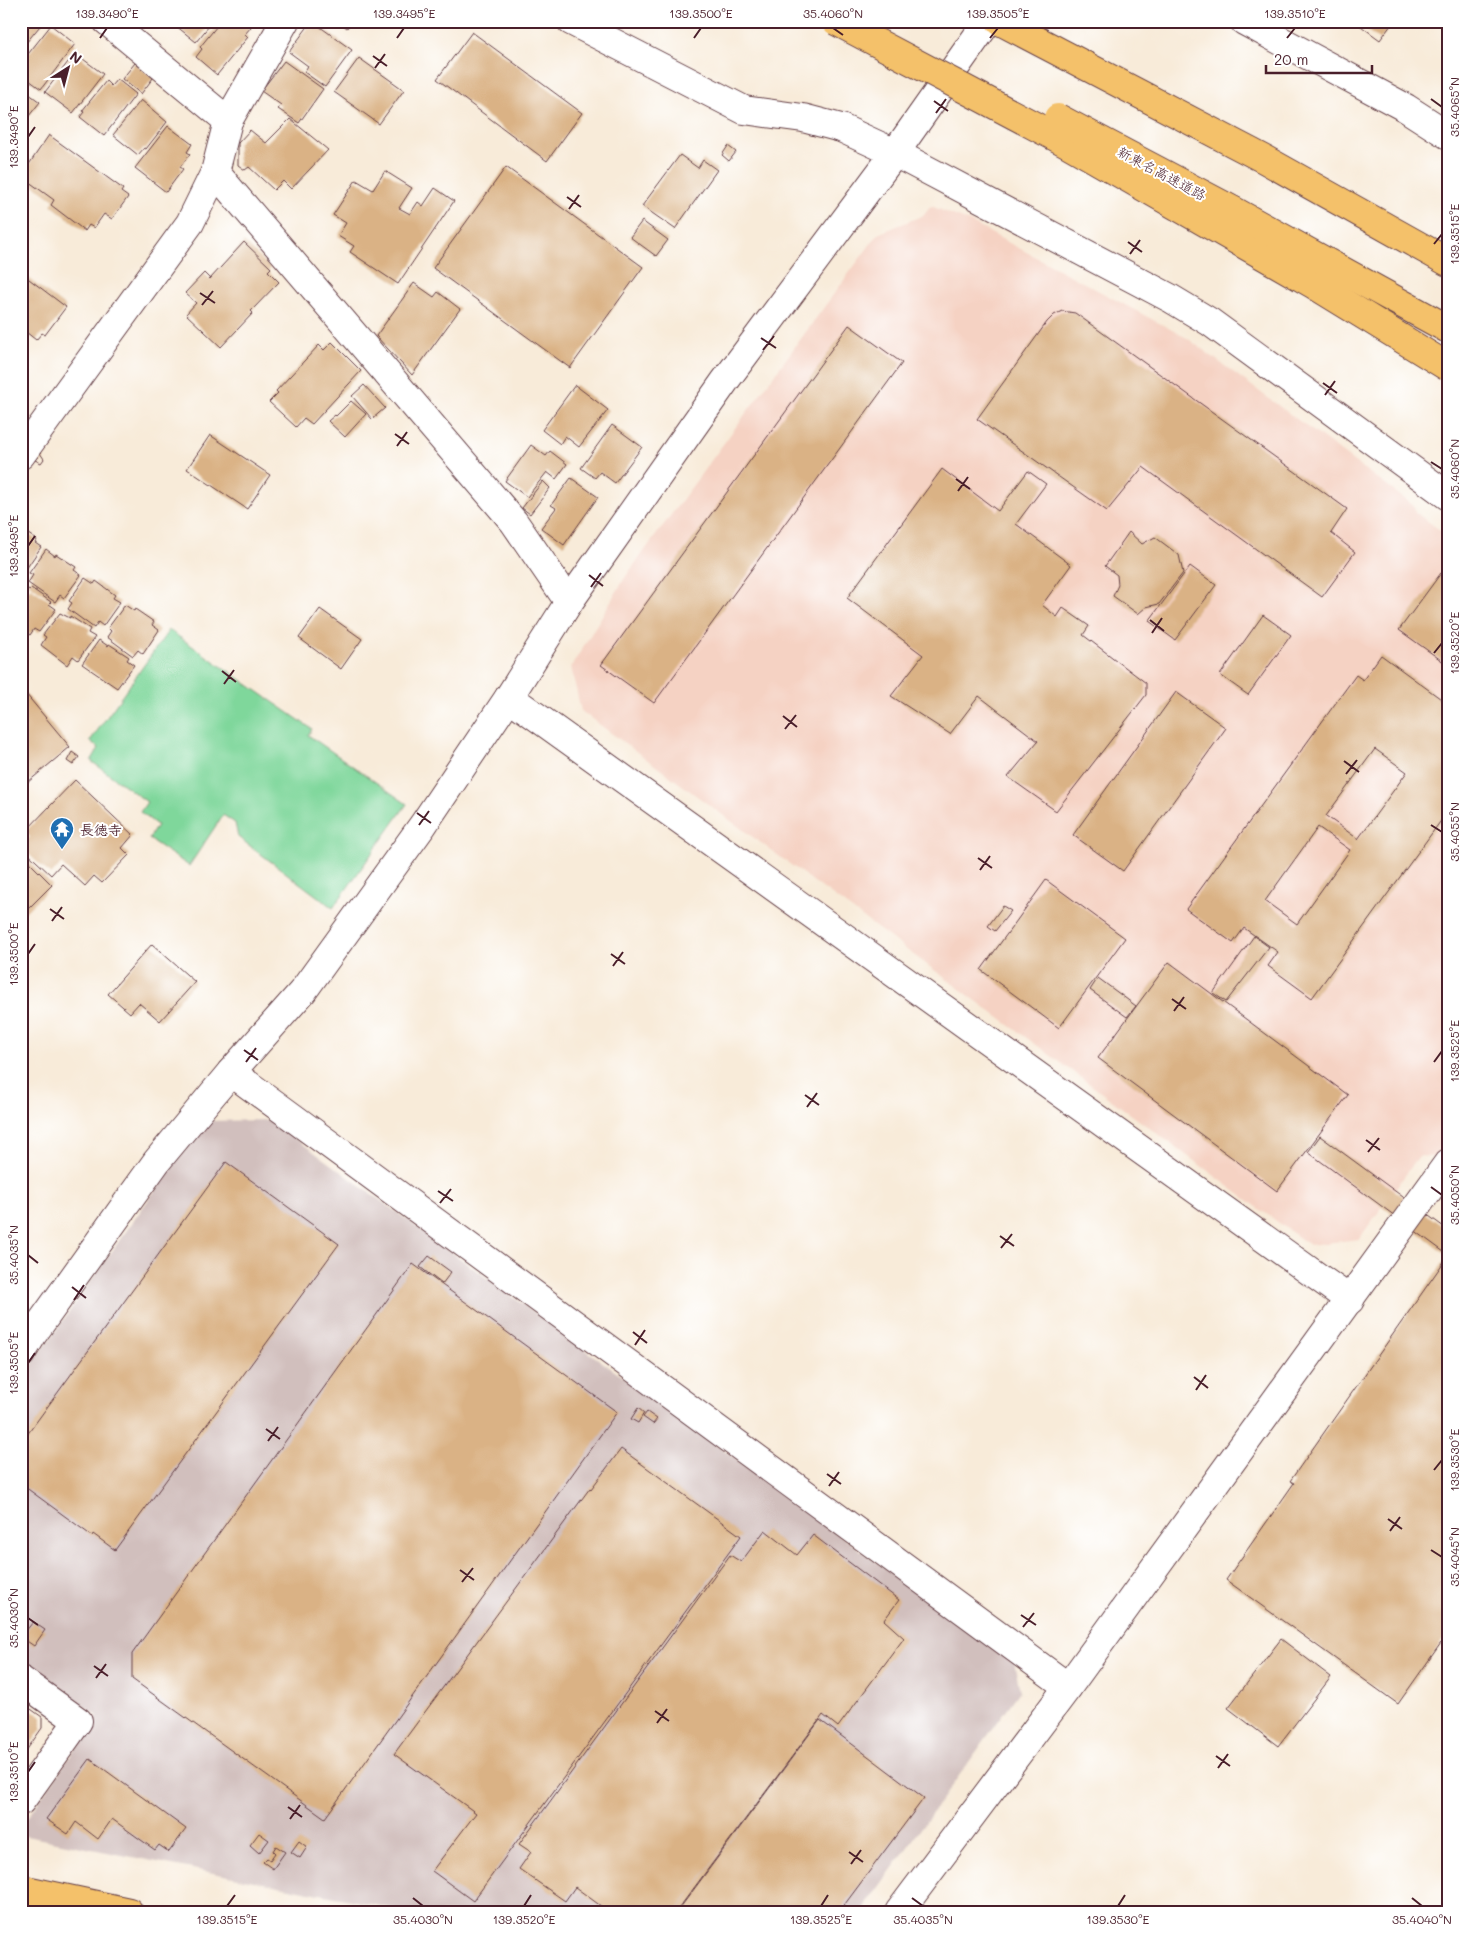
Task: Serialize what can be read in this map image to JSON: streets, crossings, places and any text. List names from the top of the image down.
{
  "streets": {
    "main road": ["新東名高速道路"]
  },
  "places": {
    "temple": ["長徳寺"]
  },
  "scale_bar": "20 m",
  "north": "top right",
  "coordinates": [
    "139.3490°E",
    "139.3495°E",
    "139.3500°E",
    "35.4060°N",
    "139.3505°E",
    "139.3510°E",
    "35.4065°N",
    "139.3515°E",
    "139.3520°E",
    "35.4055°N",
    "139.3525°E",
    "35.4050°N",
    "35.4035°N",
    "139.3530°E",
    "35.4045°N",
    "35.4030°N",
    "35.4040°N"
  ]
}
